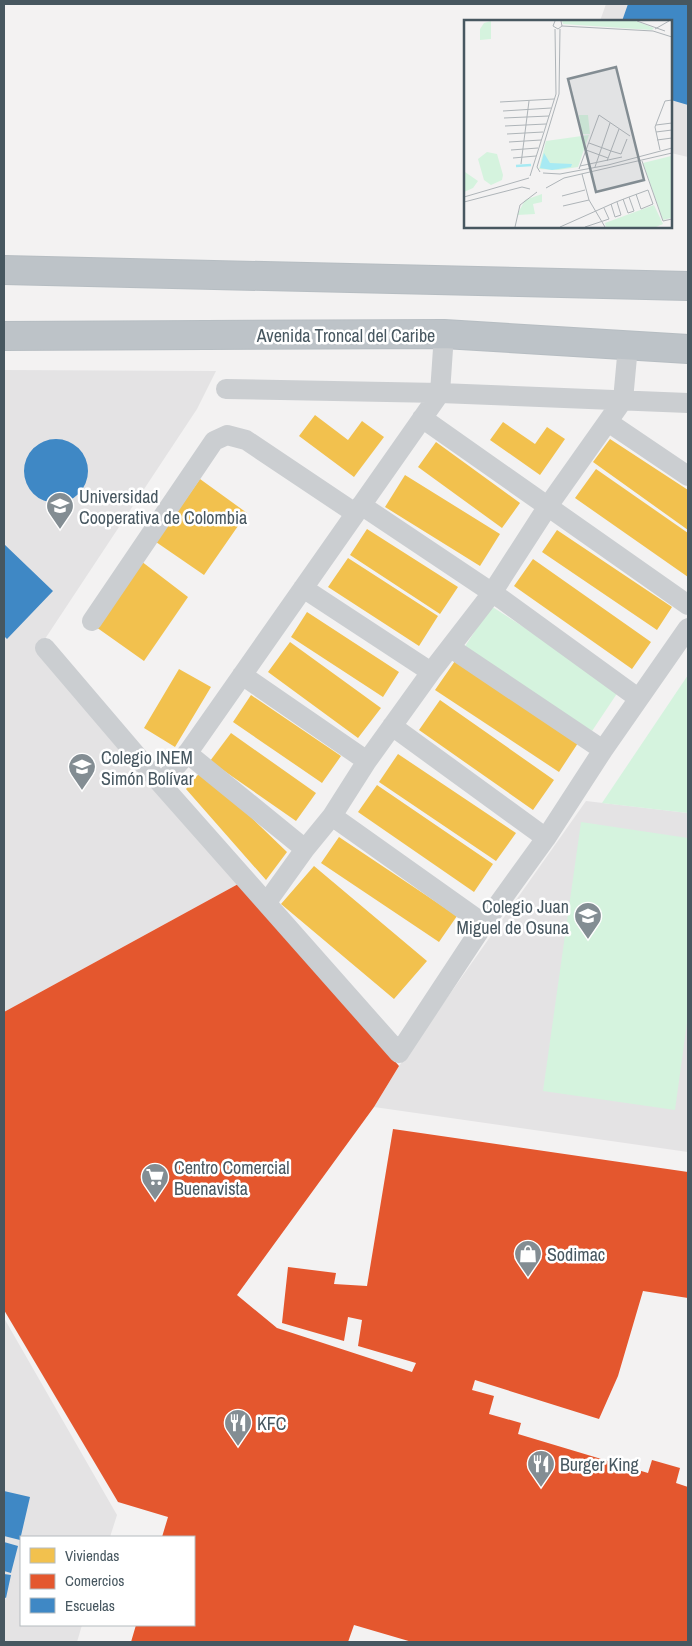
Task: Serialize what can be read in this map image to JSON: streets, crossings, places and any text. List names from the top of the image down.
{
  "streets": {
    "highway": ["Avenida Troncal del Caribe"]
  },
  "places": {
    "school or university": ["Universidad Cooperativa de Colombia", "Colegio INEM Simón Bolívar", "Colegio Juan Miguel de Osuna"],
    "supermarket": ["Centro Comercial Buenavista"],
    "shop": ["Sodimac"],
    "restaurant": ["KFC", "Burger King"]
  },
  "legend": ["Viviendas", "Comercios", "Escuelas"]
}
